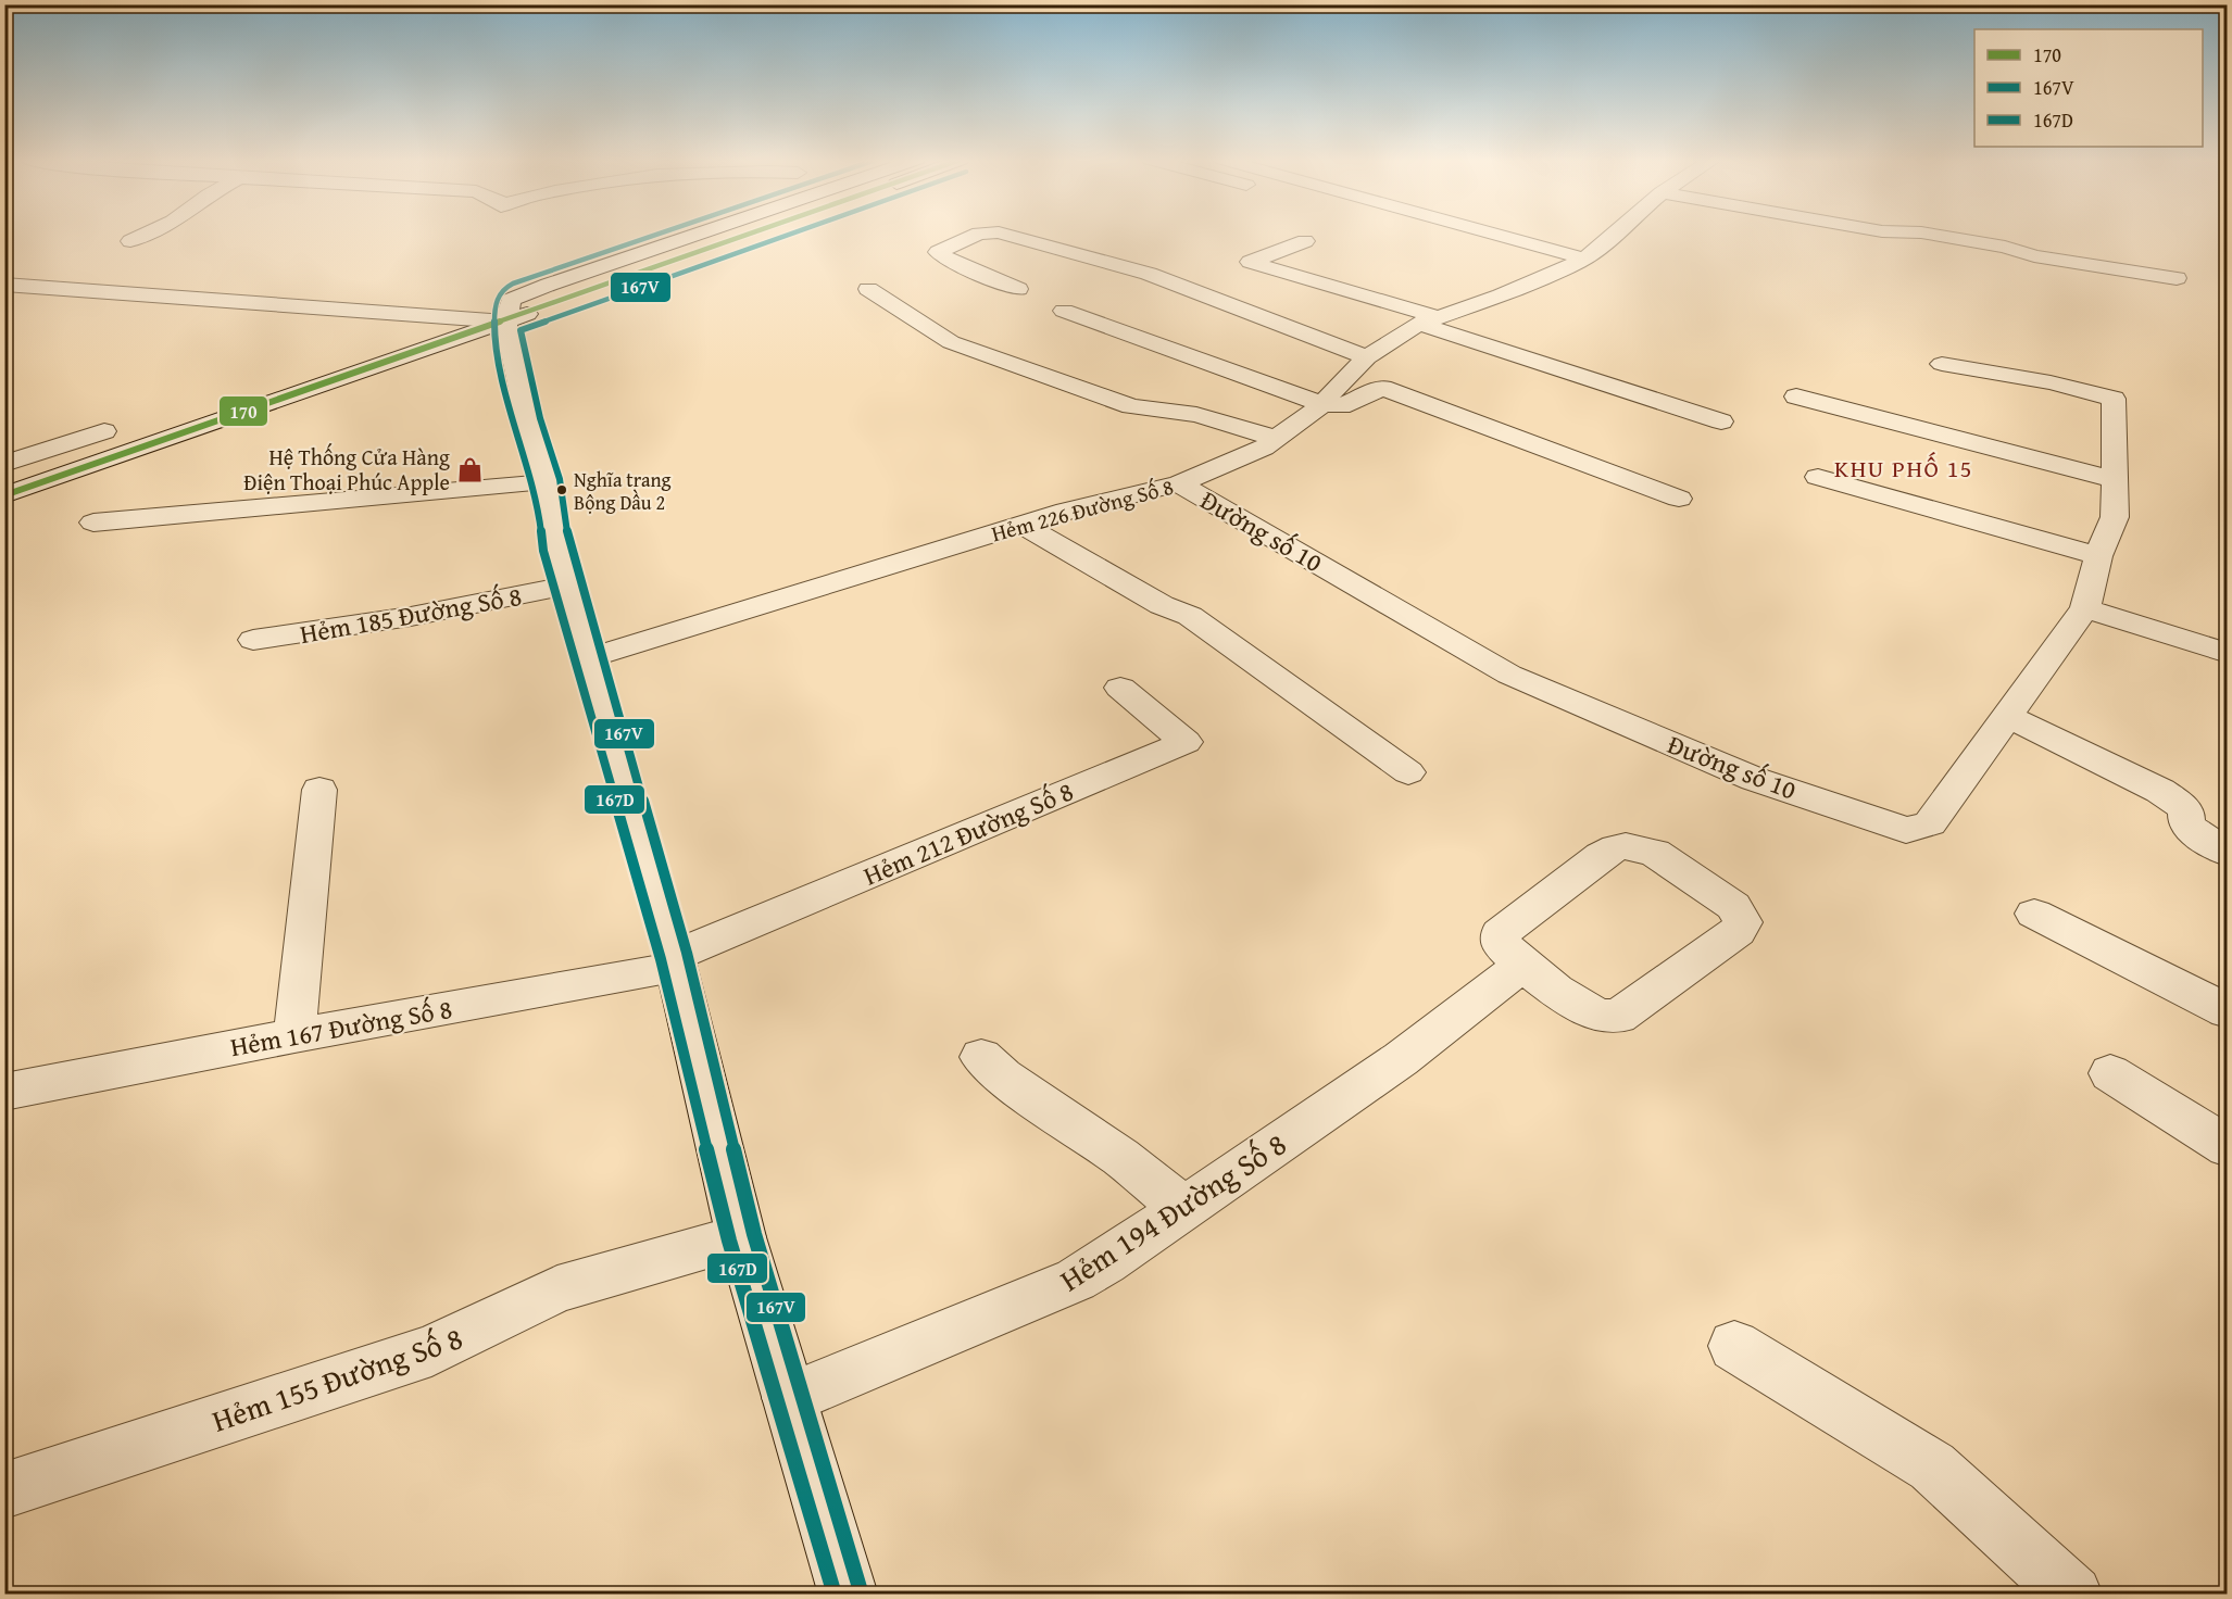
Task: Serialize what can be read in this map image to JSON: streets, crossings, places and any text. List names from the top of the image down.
{
  "streets": {
    "street": [
      "Hẻm 226 Đường Số 8",
      "Đường số 10",
      "Hẻm 185 Đường Số 8",
      "Hẻm 212 Đường Số 8",
      "Hẻm 167 Đường Số 8",
      "Hẻm 194 Đường Số 8",
      "Hẻm 155 Đường Số 8"
    ]
  },
  "crossings": [
    ["Hẻm 226 Đường Số 8", "Đường số 10"],
    ["Hẻm 212 Đường Số 8", "Hẻm 167 Đường Số 8"]
  ],
  "districts": ["KHU PHỐ 15"],
  "places": {
    "shop": ["Hệ Thống Cửa Hàng Điện Thoại Phúc Apple"],
    "other": ["Nghĩa trang Bộng Dầu 2"]
  },
  "lines": ["transit line 170", "transit line 167V", "transit line 167D"],
  "legend": ["170", "167V", "167D"]
}
